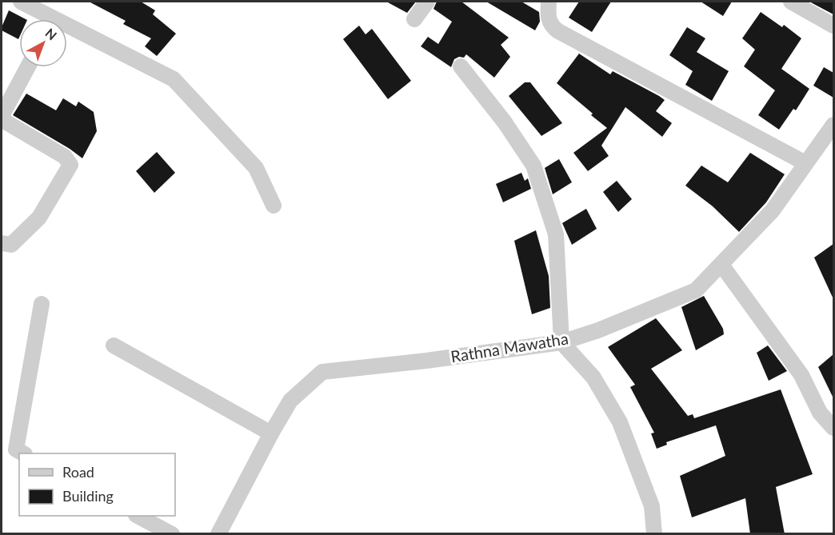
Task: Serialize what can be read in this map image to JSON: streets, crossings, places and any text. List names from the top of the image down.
{
  "streets": {
    "street": ["Rathna Mawatha"]
  },
  "legend": ["Road", "Building"],
  "north": "top right"
}
